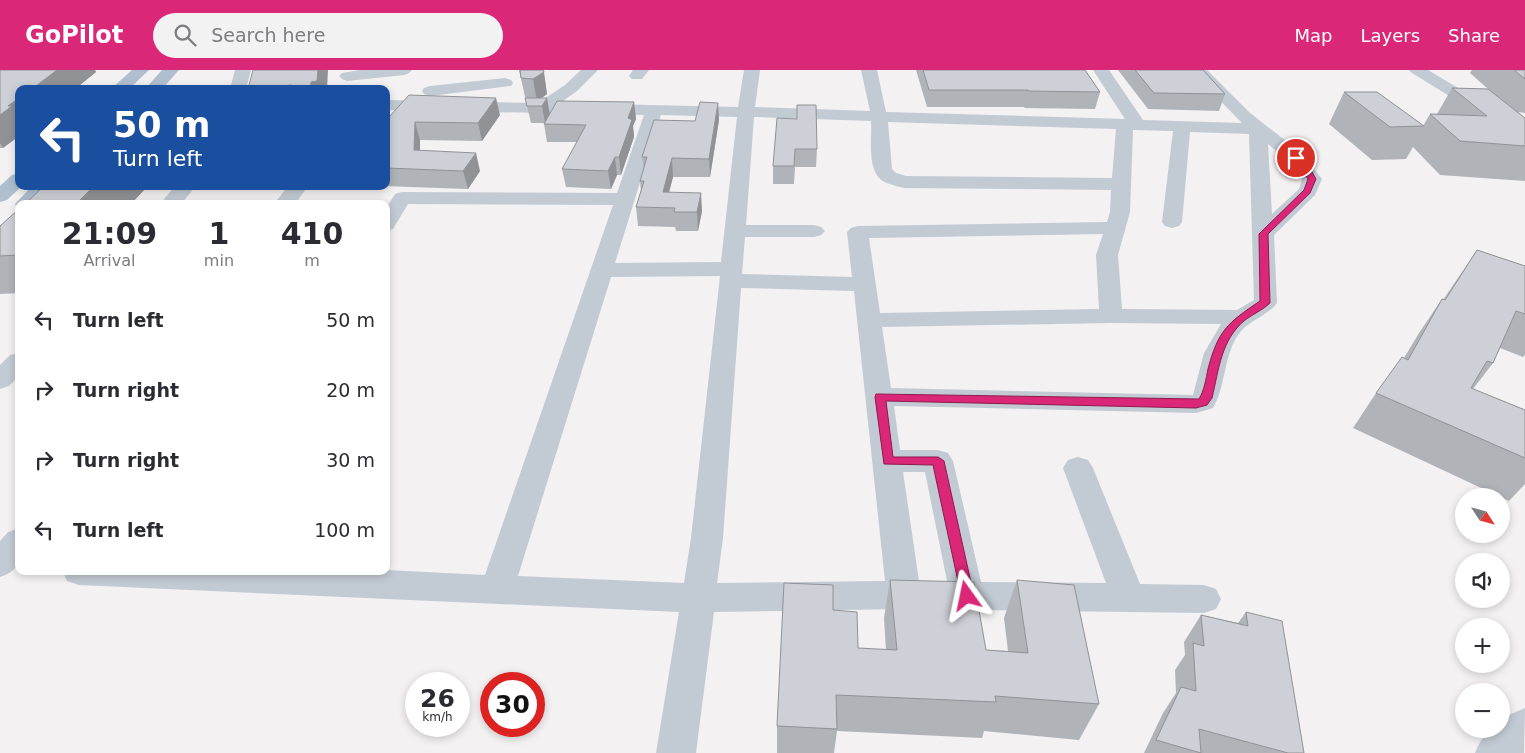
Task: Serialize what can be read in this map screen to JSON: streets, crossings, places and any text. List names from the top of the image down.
{
  "north": "bottom right",
  "page": {
    "header": "GoPilot",
    "search": "Search here",
    "nav": ["Map", "Layers", "Share"],
    "turn": ["50 m", "Turn left"],
    "eta": [
      "21:09",
      "Arrival",
      "1",
      "min",
      "410",
      "m"
    ],
    "list": [
      {
        "name": "Turn left",
        "value": "50 m"
      },
      {
        "name": "Turn right",
        "value": "20 m"
      },
      {
        "name": "Turn right",
        "value": "30 m"
      },
      {
        "name": "Turn left",
        "value": "100 m"
      }
    ],
    "map_buttons": ["+", "−"],
    "speed": "26 km/h",
    "limit": "30"
  }
}
